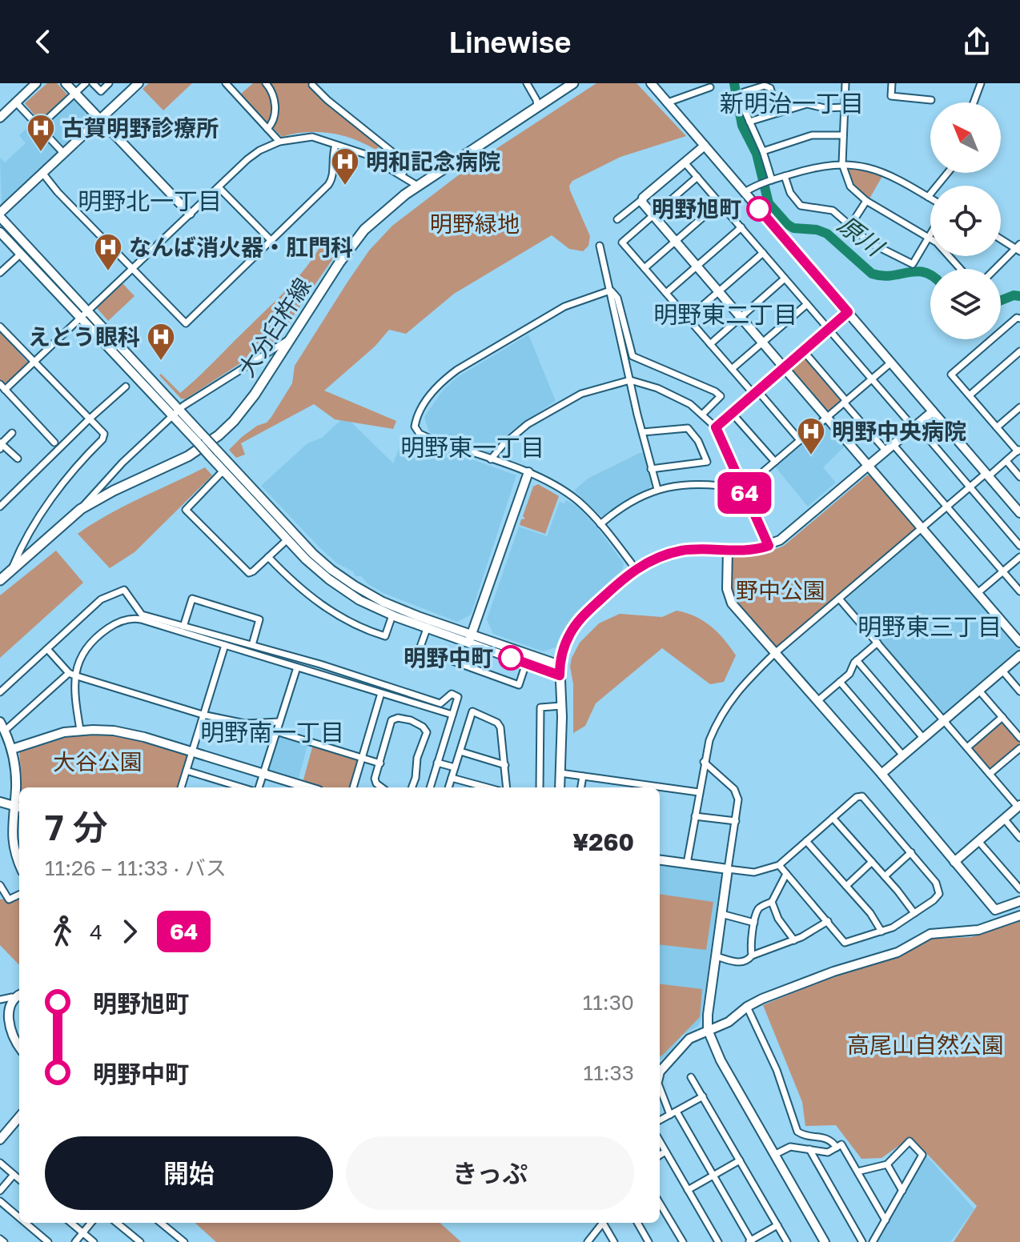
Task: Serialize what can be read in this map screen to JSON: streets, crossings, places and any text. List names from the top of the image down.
{
  "streets": {
    "main road": ["大分臼杵線"]
  },
  "districts": [
    "新明治一丁目",
    "明野北一丁目",
    "明野東二丁目",
    "明野東一丁目",
    "明野東三丁目",
    "明野南一丁目"
  ],
  "water": ["原川"],
  "parks": [
    "明野緑地",
    "野中公園",
    "大谷公園",
    "高尾山自然公園"
  ],
  "places": {
    "hospital": [
      "古賀明野診療所",
      "明和記念病院",
      "なんば消火器・肛門科",
      "えとう眼科",
      "明野中央病院"
    ],
    "other": ["明野旭町", "明野中町"]
  },
  "lines": ["bus line 64"],
  "north": "top left",
  "page": {
    "header": "Linewise",
    "on_map": "64",
    "heading": ["7 分", "11:26 – 11:33 · バス", "¥260"],
    "legs": ["4", "64"],
    "list": [
      {
        "name": "明野旭町",
        "value": "11:30"
      },
      {
        "name": "明野中町",
        "value": "11:33"
      }
    ],
    "buttons": ["開始", "きっぷ"]
  }
}
